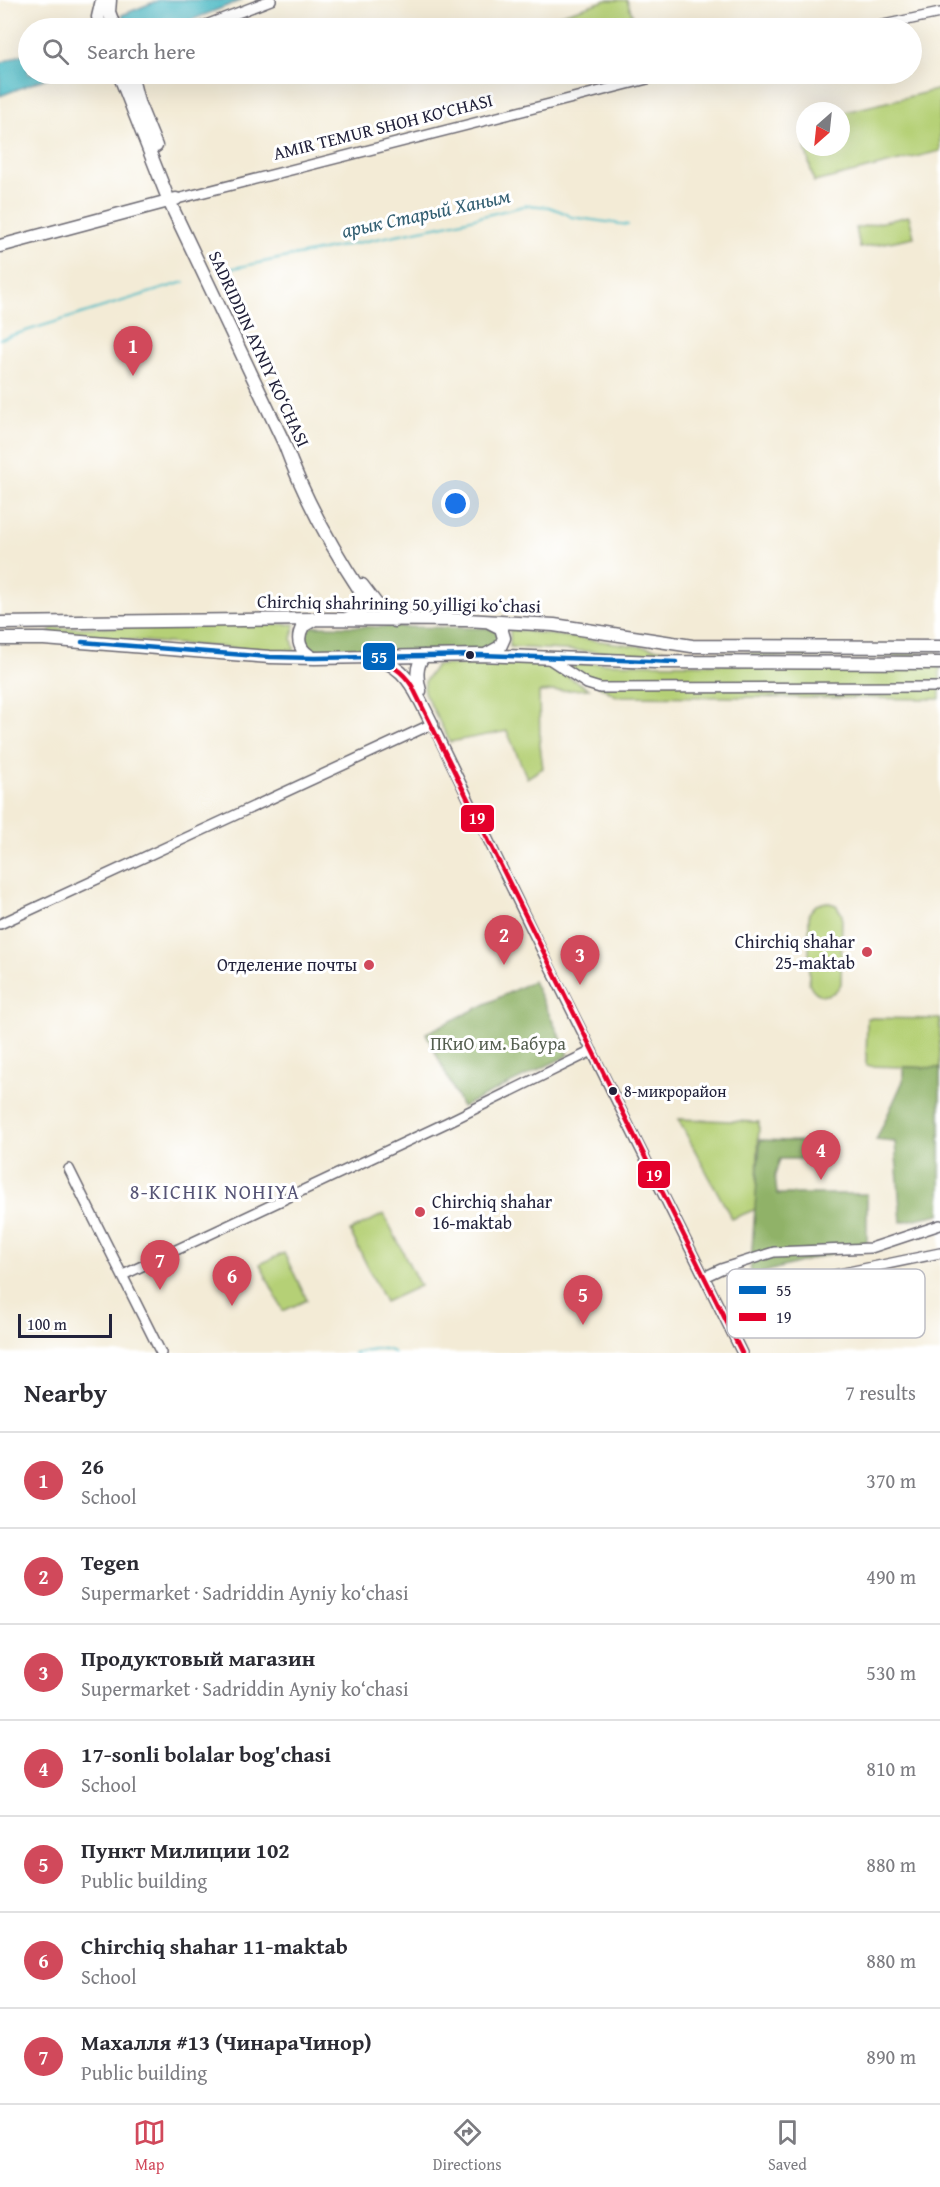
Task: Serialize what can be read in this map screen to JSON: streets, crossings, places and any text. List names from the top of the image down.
{
  "streets": {
    "main road": ["AMIR TEMUR SHOH KO‘CHASI", "SADRIDDIN AYNIY KO‘CHASI", "Chirchiq shahrining 50 yilligi koʻchasi"]
  },
  "crossings": [
    ["AMIR TEMUR SHOH KO‘CHASI", "SADRIDDIN AYNIY KO‘CHASI"],
    ["SADRIDDIN AYNIY KO‘CHASI", "Chirchiq shahrining 50 yilligi koʻchasi"]
  ],
  "districts": ["8-KICHIK NOHIYA"],
  "water": ["арык Старый Ханым"],
  "parks": ["ПКиО им. Бабура"],
  "places": [
    "Chirchiq shahar 25-maktab",
    "Отделение почты",
    "8-микрорайон",
    "Chirchiq shahar 16-maktab"
  ],
  "lines": ["transit line 55", "transit line 19"],
  "legend": ["55", "19"],
  "scale_bar": "100 m",
  "north": "bottom left",
  "page": {
    "search": "Search here",
    "pins": [
      "1",
      "2",
      "3",
      "4",
      "7",
      "6",
      "5"
    ],
    "scale": "100 m",
    "heading": ["Nearby", "7 results"],
    "list": [
      {
        "mark": "1",
        "name": "26",
        "note": "School",
        "value": "370 m"
      },
      {
        "mark": "2",
        "name": "Tegen",
        "note": "Supermarket · Sadriddin Ayniy ko‘chasi",
        "value": "490 m"
      },
      {
        "mark": "3",
        "name": "Продуктовый магазин",
        "note": "Supermarket · Sadriddin Ayniy ko‘chasi",
        "value": "530 m"
      },
      {
        "mark": "4",
        "name": "17-sonli bolalar bog'chasi",
        "note": "School",
        "value": "810 m"
      },
      {
        "mark": "5",
        "name": "Пункт Милиции 102",
        "note": "Public building",
        "value": "880 m"
      },
      {
        "mark": "6",
        "name": "Chirchiq shahar 11-maktab",
        "note": "School",
        "value": "880 m"
      },
      {
        "mark": "7",
        "name": "Махалля #13 (ЧинараЧинор)",
        "note": "Public building",
        "value": "890 m"
      }
    ],
    "nav": ["Map", "Directions", "Saved"]
  }
}
